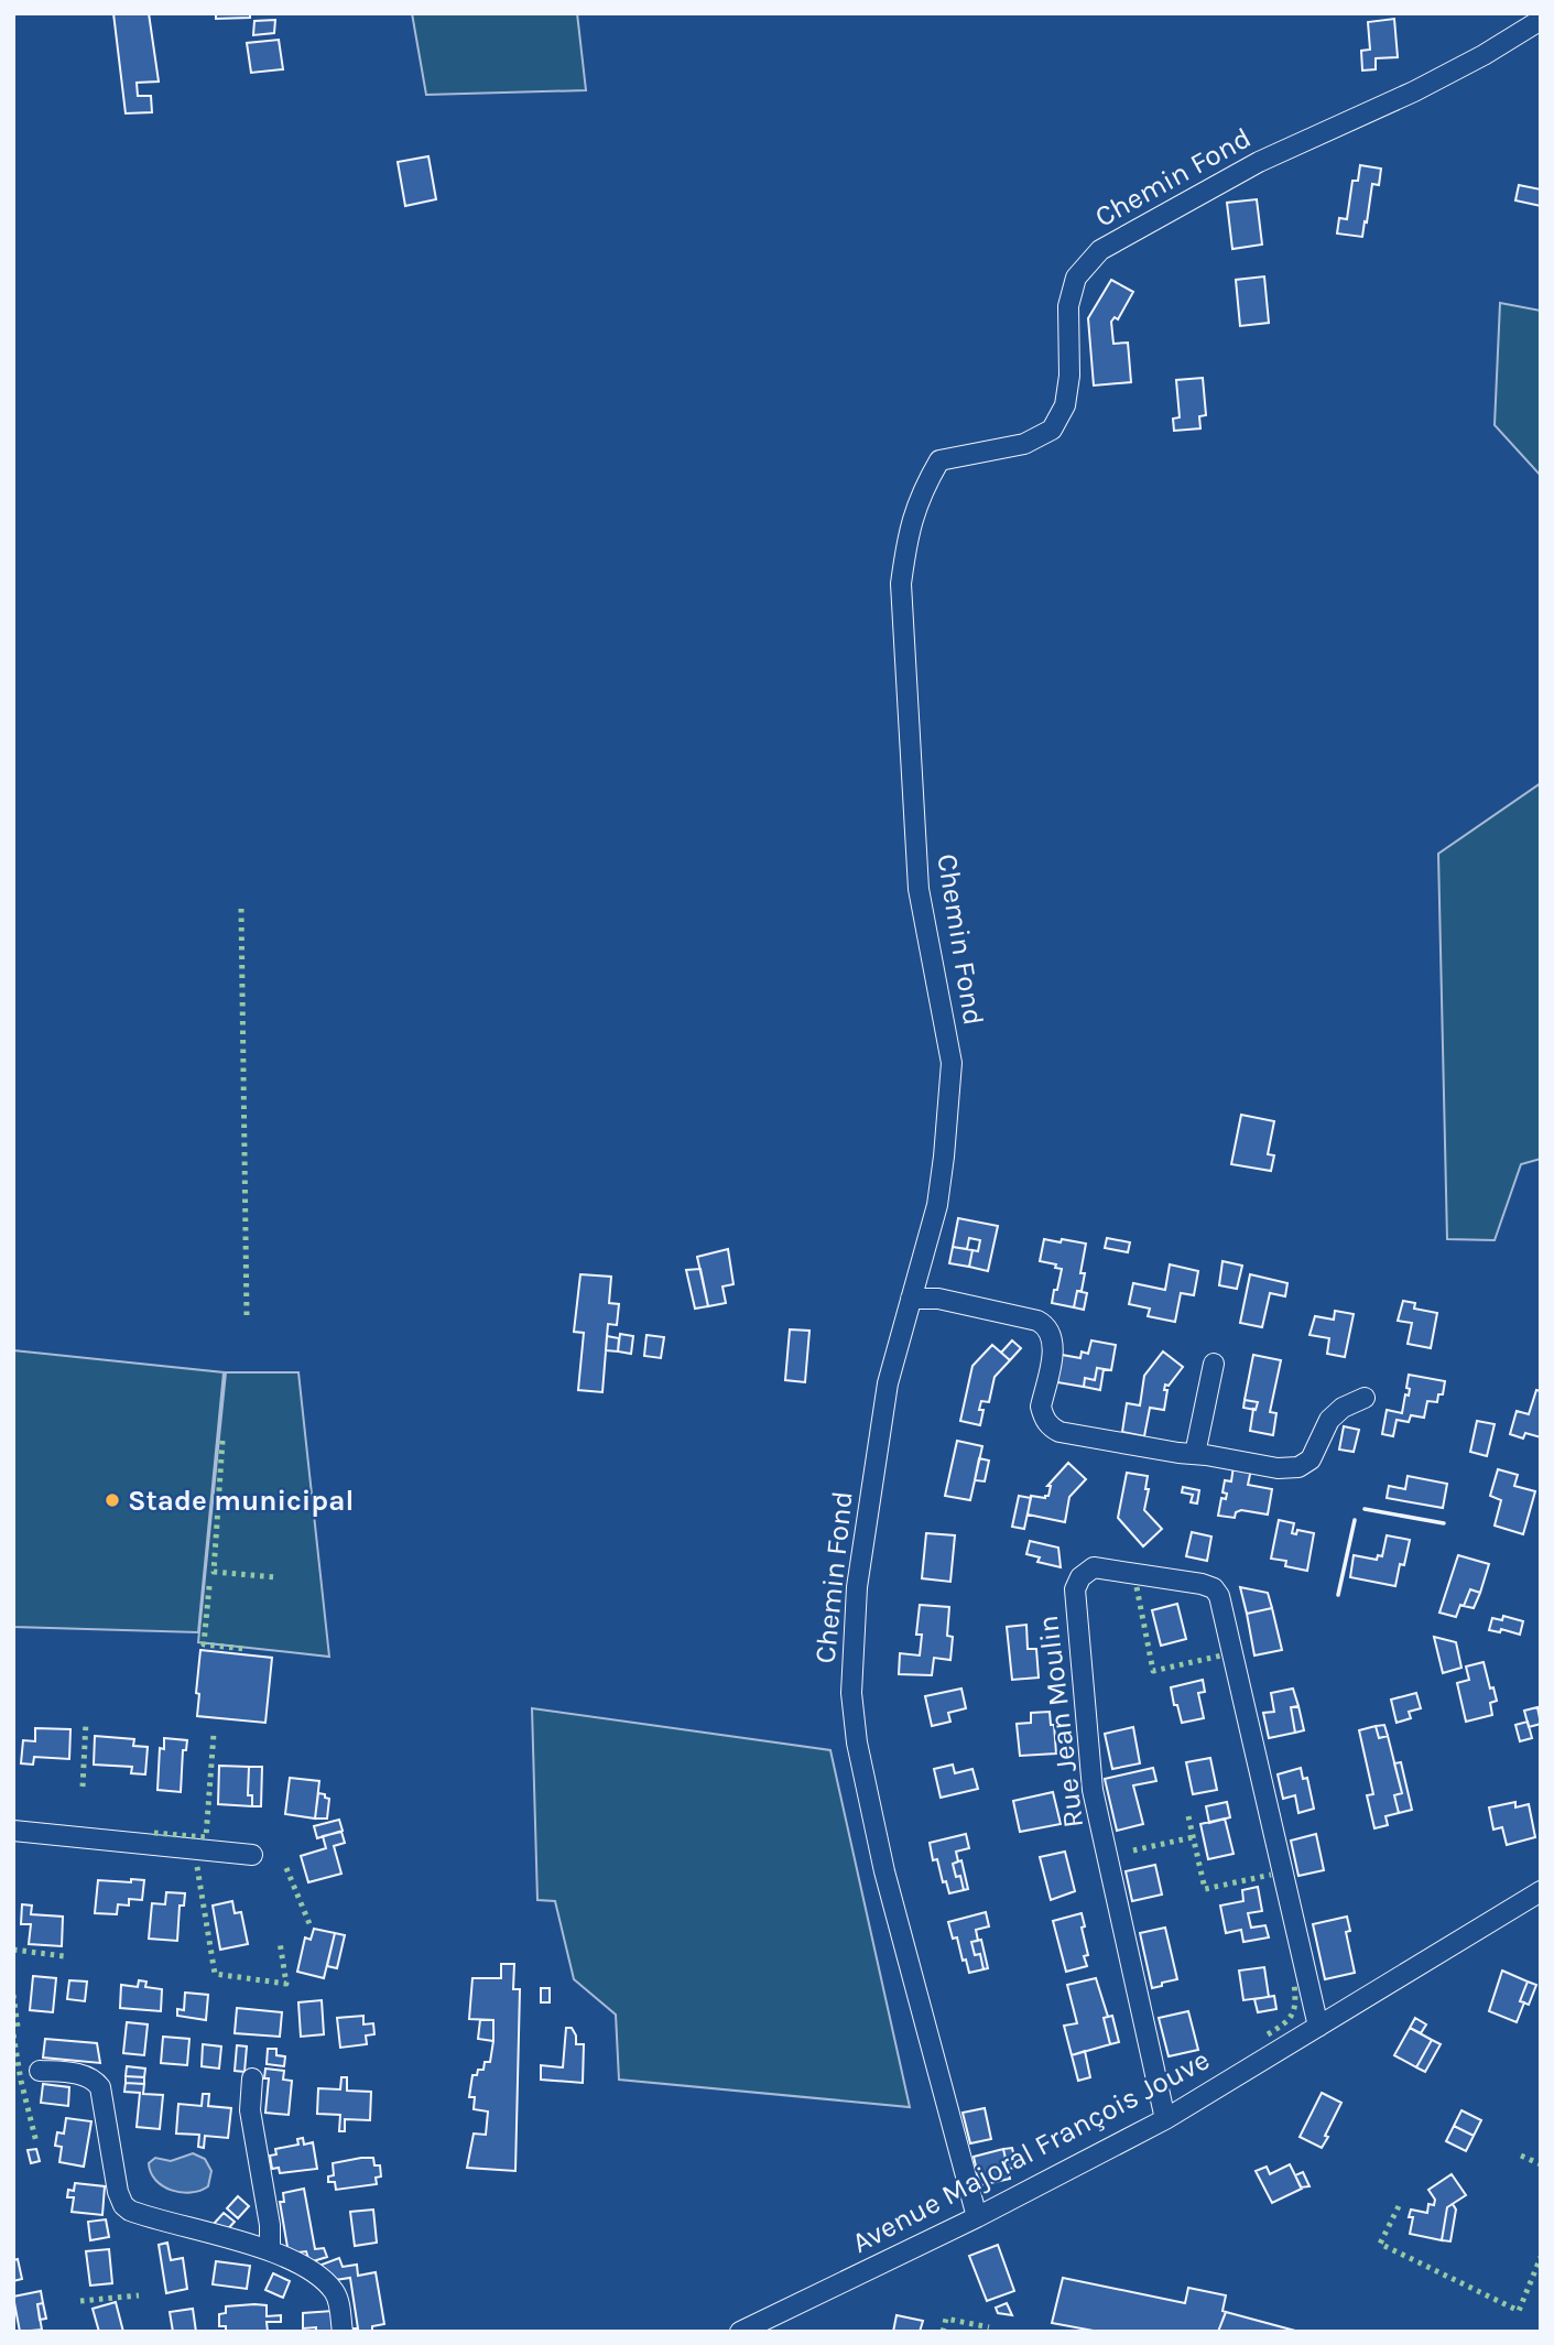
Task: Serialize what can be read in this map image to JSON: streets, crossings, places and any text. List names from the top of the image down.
{
  "streets": {
    "street": ["Chemin Fond", "Rue Jean Moulin", "Avenue Majoral François Jouve"]
  },
  "crossings": [
    ["Chemin Fond", "Avenue Majoral François Jouve"],
    ["Rue Jean Moulin", "Avenue Majoral François Jouve"]
  ],
  "places": ["Stade municipal"]
}
